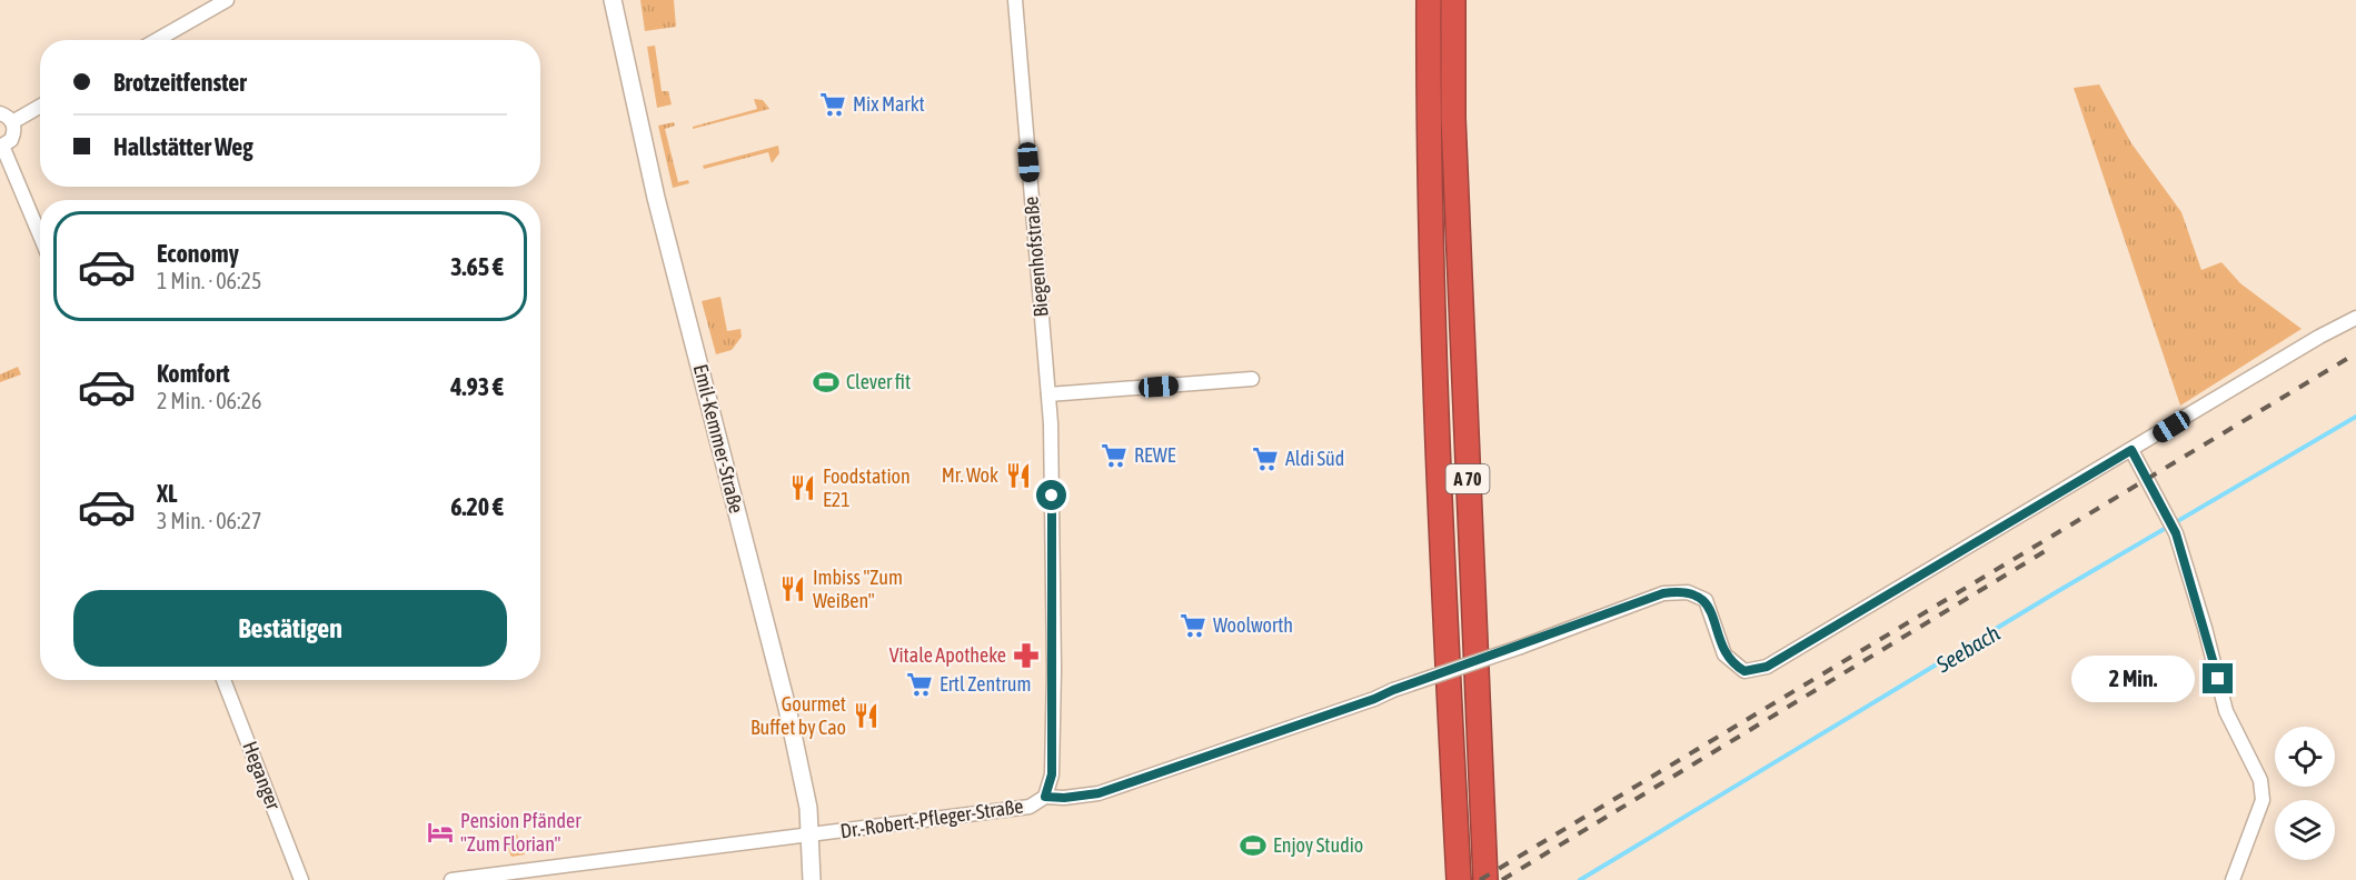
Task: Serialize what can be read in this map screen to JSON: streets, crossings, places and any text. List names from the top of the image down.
{
  "streets": {
    "highway": ["A 70"],
    "street": [
      "Biegenhofstraße",
      "Emil-Kemmer-Straße",
      "Heganger",
      "Dr.-Robert-Pfleger-Straße"
    ]
  },
  "crossings": [
    ["Biegenhofstraße", "Dr.-Robert-Pfleger-Straße"],
    ["Emil-Kemmer-Straße", "Dr.-Robert-Pfleger-Straße"]
  ],
  "water": ["Seebach"],
  "places": {
    "supermarket": [
      "Mix Markt",
      "REWE",
      "Aldi Süd",
      "Woolworth",
      "Ertl Zentrum"
    ],
    "sports": ["Clever fit", "Enjoy Studio"],
    "restaurant": [
      "Mr. Wok",
      "Foodstation E21",
      "Imbiss \"Zum Weißen\"",
      "Gourmet Buffet by Cao"
    ],
    "pharmacy": ["Vitale Apotheke"],
    "hotel": ["Pension Pfänder \"Zum Florian\""]
  },
  "page": {
    "banner": ["Brotzeitfenster", "Hallstätter Weg"],
    "list": [
      {
        "name": "Economy",
        "note": "1 Min. · 06:25",
        "value": "3.65 €"
      },
      {
        "name": "Komfort",
        "note": "2 Min. · 06:26",
        "value": "4.93 €"
      },
      {
        "name": "XL",
        "note": "3 Min. · 06:27",
        "value": "6.20 €"
      }
    ],
    "buttons": "Bestätigen",
    "bubble": "2 Min."
  }
}
